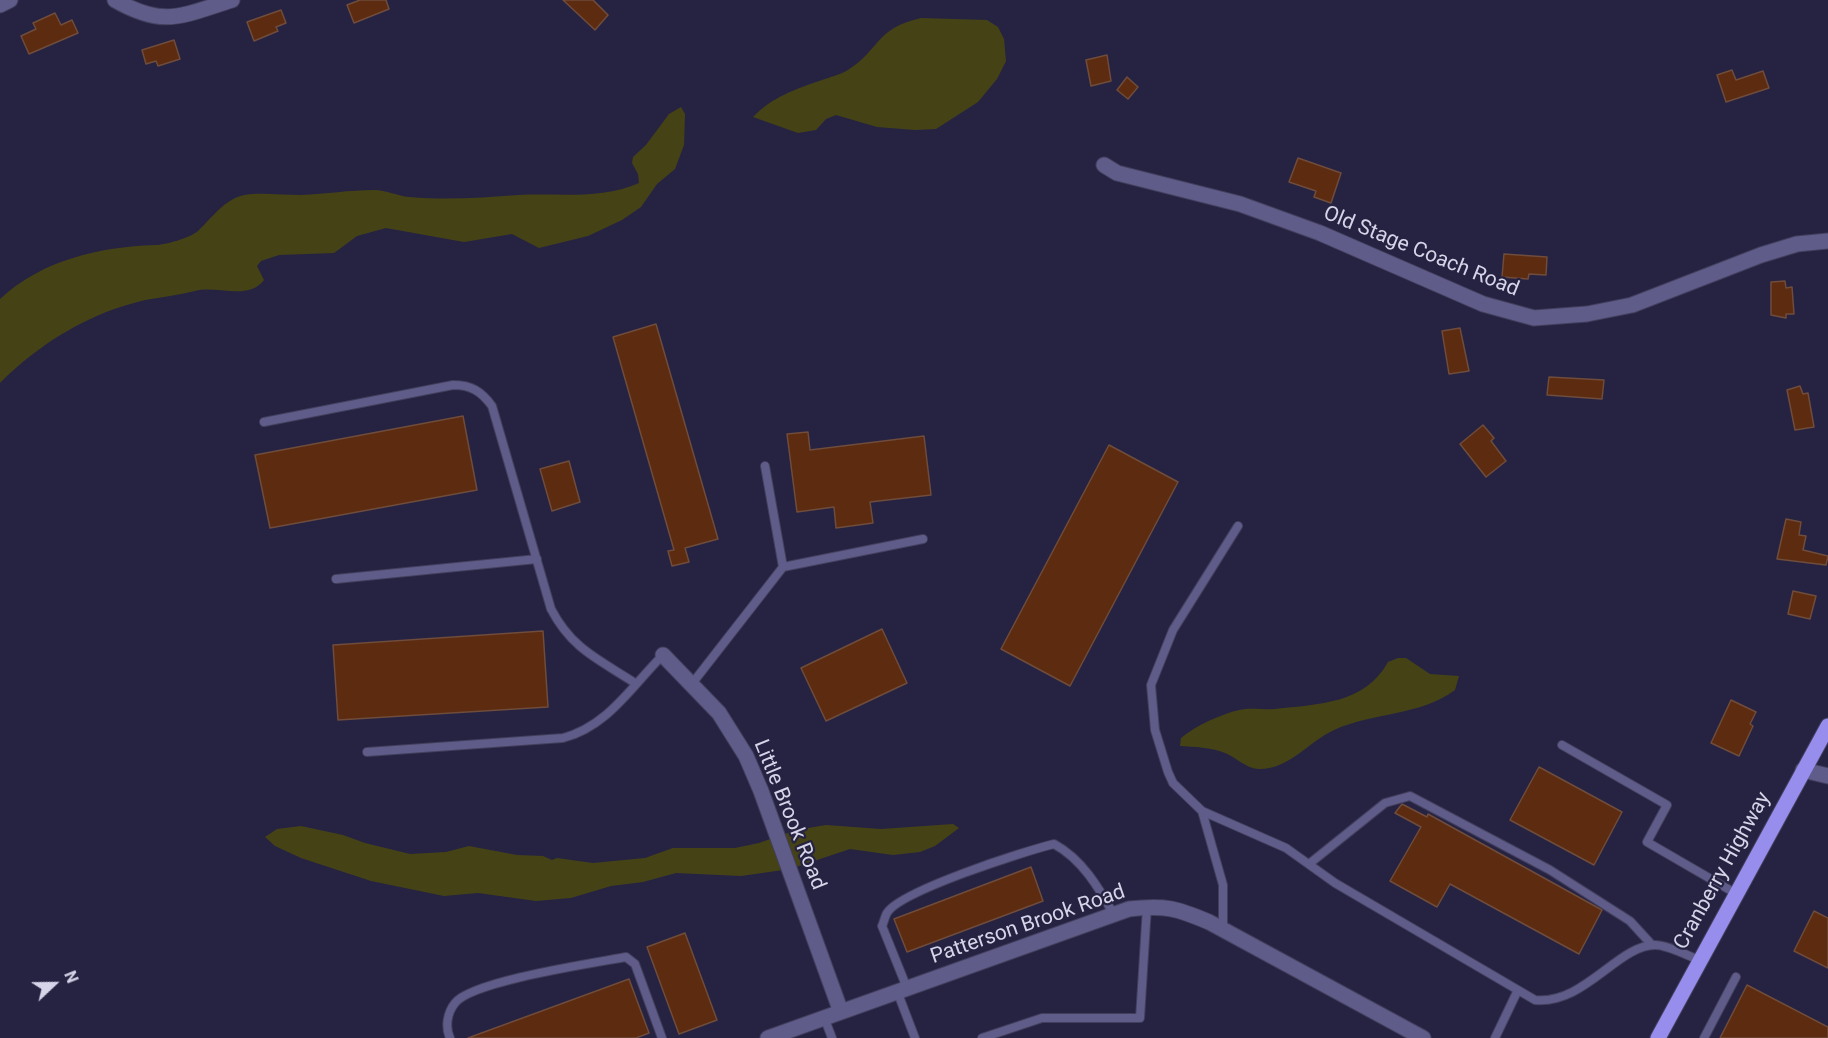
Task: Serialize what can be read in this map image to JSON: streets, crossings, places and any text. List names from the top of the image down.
{
  "streets": {
    "main road": ["Cranberry Highway"],
    "street": ["Old Stage Coach Road", "Little Brook Road", "Patterson Brook Road"]
  },
  "crossings": [
    ["Little Brook Road", "Patterson Brook Road"]
  ],
  "north": "right"
}
